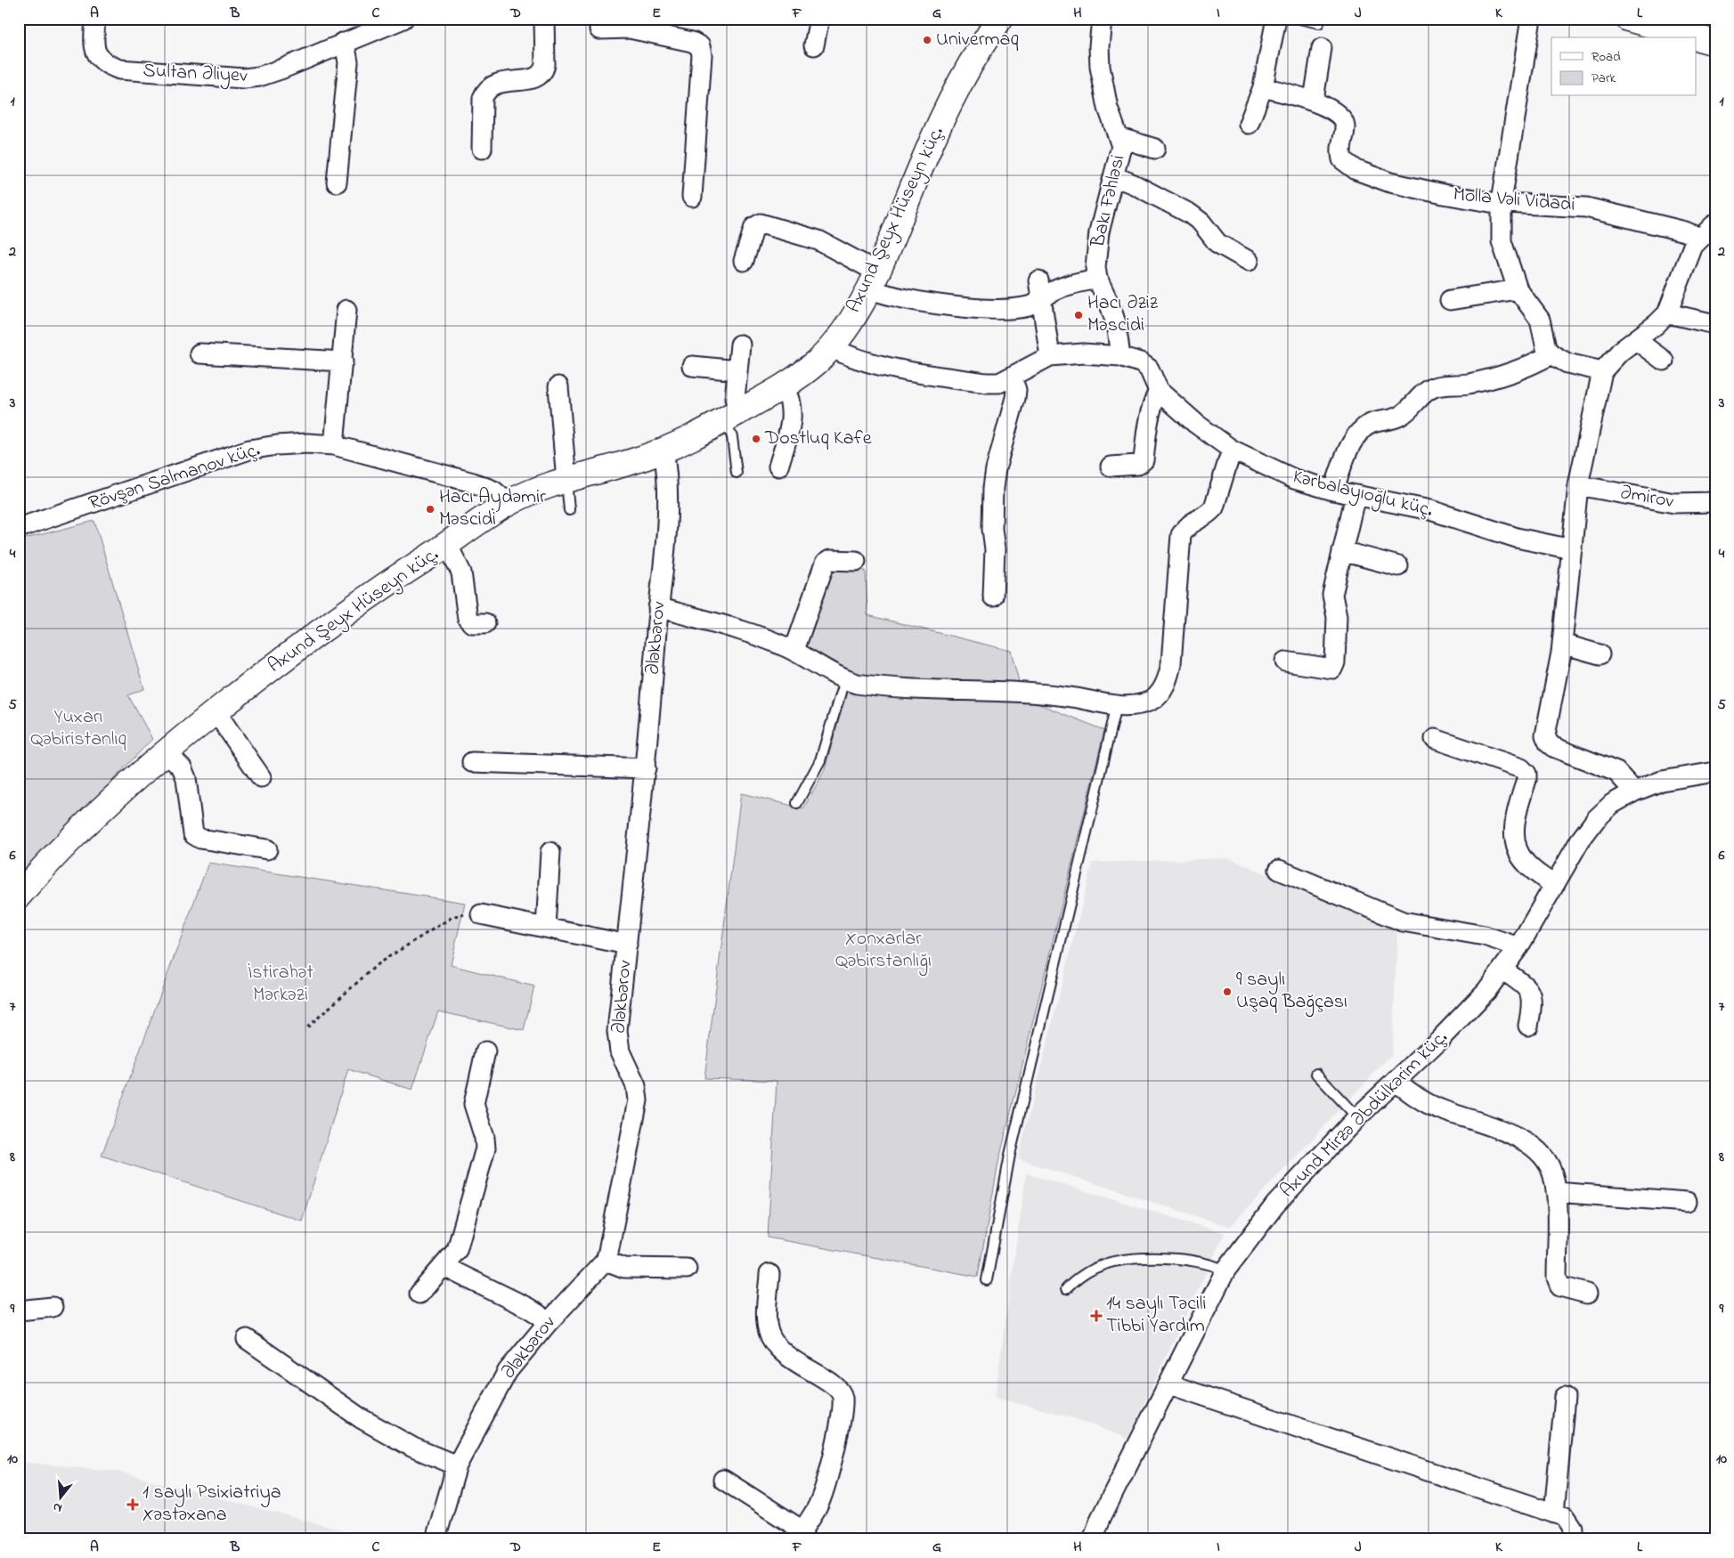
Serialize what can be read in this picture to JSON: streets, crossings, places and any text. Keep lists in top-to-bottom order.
{
  "streets": {
    "main road": ["Axund Şeyx Hüseyn küç."],
    "street": [
      "Sultan Əliyev",
      "Molla Vəli Vidadi",
      "Bakı Fəhləsi",
      "Rövşən Salmanov küç.",
      "Kərbalayıoğlu küç.",
      "Əmirov",
      "Ələkbərov",
      "Axund Mirzə Əbdülkərim küç."
    ]
  },
  "crossings": [
    ["Bakı Fəhləsi", "Kərbalayıoğlu küç."],
    ["Axund Şeyx Hüseyn küç.", "Rövşən Salmanov küç."],
    ["Axund Şeyx Hüseyn küç.", "Kərbalayıoğlu küç."],
    ["Axund Şeyx Hüseyn küç.", "Ələkbərov"]
  ],
  "parks": ["Yuxarı Qəbiristanlıq", "Xonxarlar Qəbirstanlığı", "İstirahət Mərkəzi"],
  "places": {
    "other": [
      "Univermaq",
      "Hacı Əziz Məscidi",
      "Dostluq Kafe",
      "Hacı Aydəmir Məscidi",
      "9 saylı Uşaq Bağçası"
    ],
    "health": ["14 saylı Təcili Tibbi Yardım", "1 saylı Psixiatriya Xəstəxana"]
  },
  "legend": ["Road", "Park"],
  "north": "bottom",
  "grid": {
    "columns": [
      "A",
      "B",
      "C",
      "D",
      "E",
      "F",
      "G",
      "H",
      "I",
      "J",
      "K",
      "L"
    ],
    "rows": [
      "1",
      "2",
      "3",
      "4",
      "5",
      "6",
      "7",
      "8",
      "9",
      "10"
    ]
  }
}
